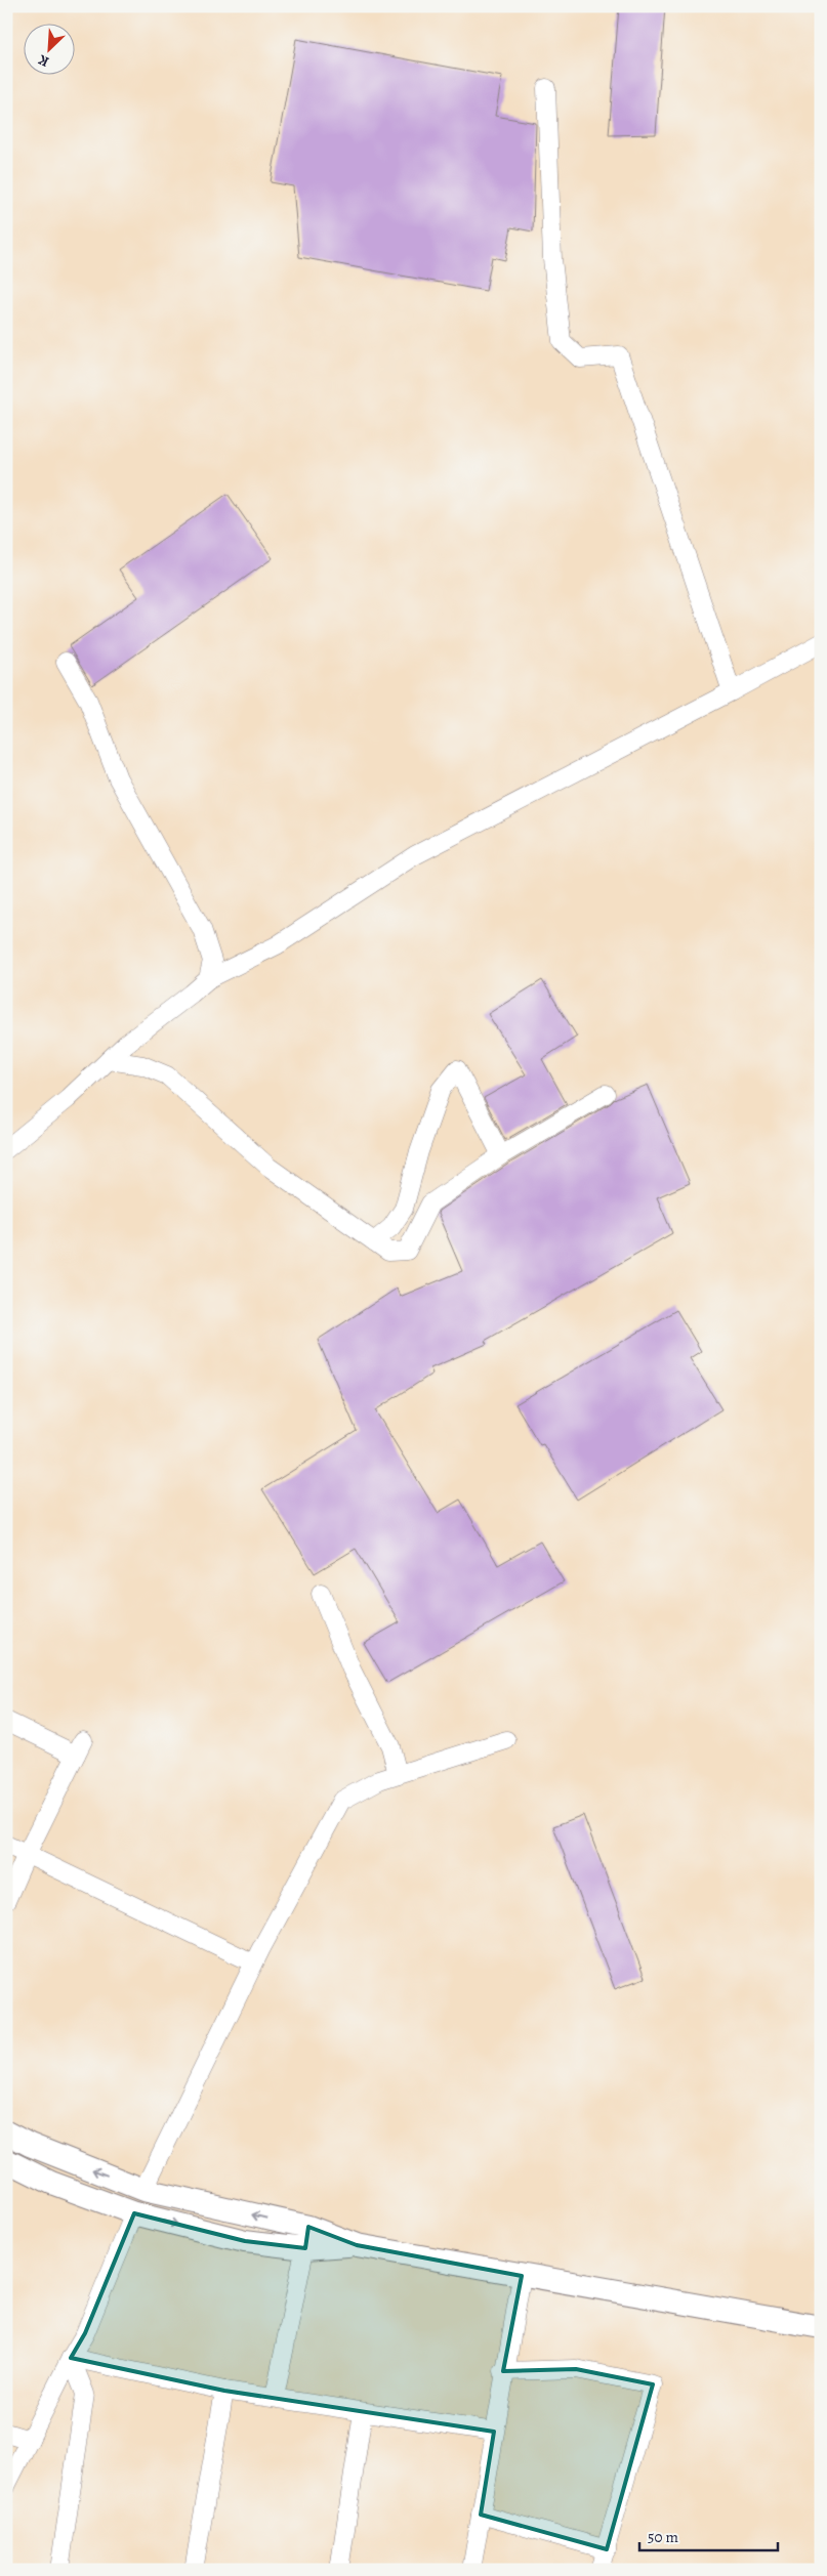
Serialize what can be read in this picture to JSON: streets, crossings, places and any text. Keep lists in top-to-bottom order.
{
  "scale_bar": "50 m",
  "north": "bottom left"
}
